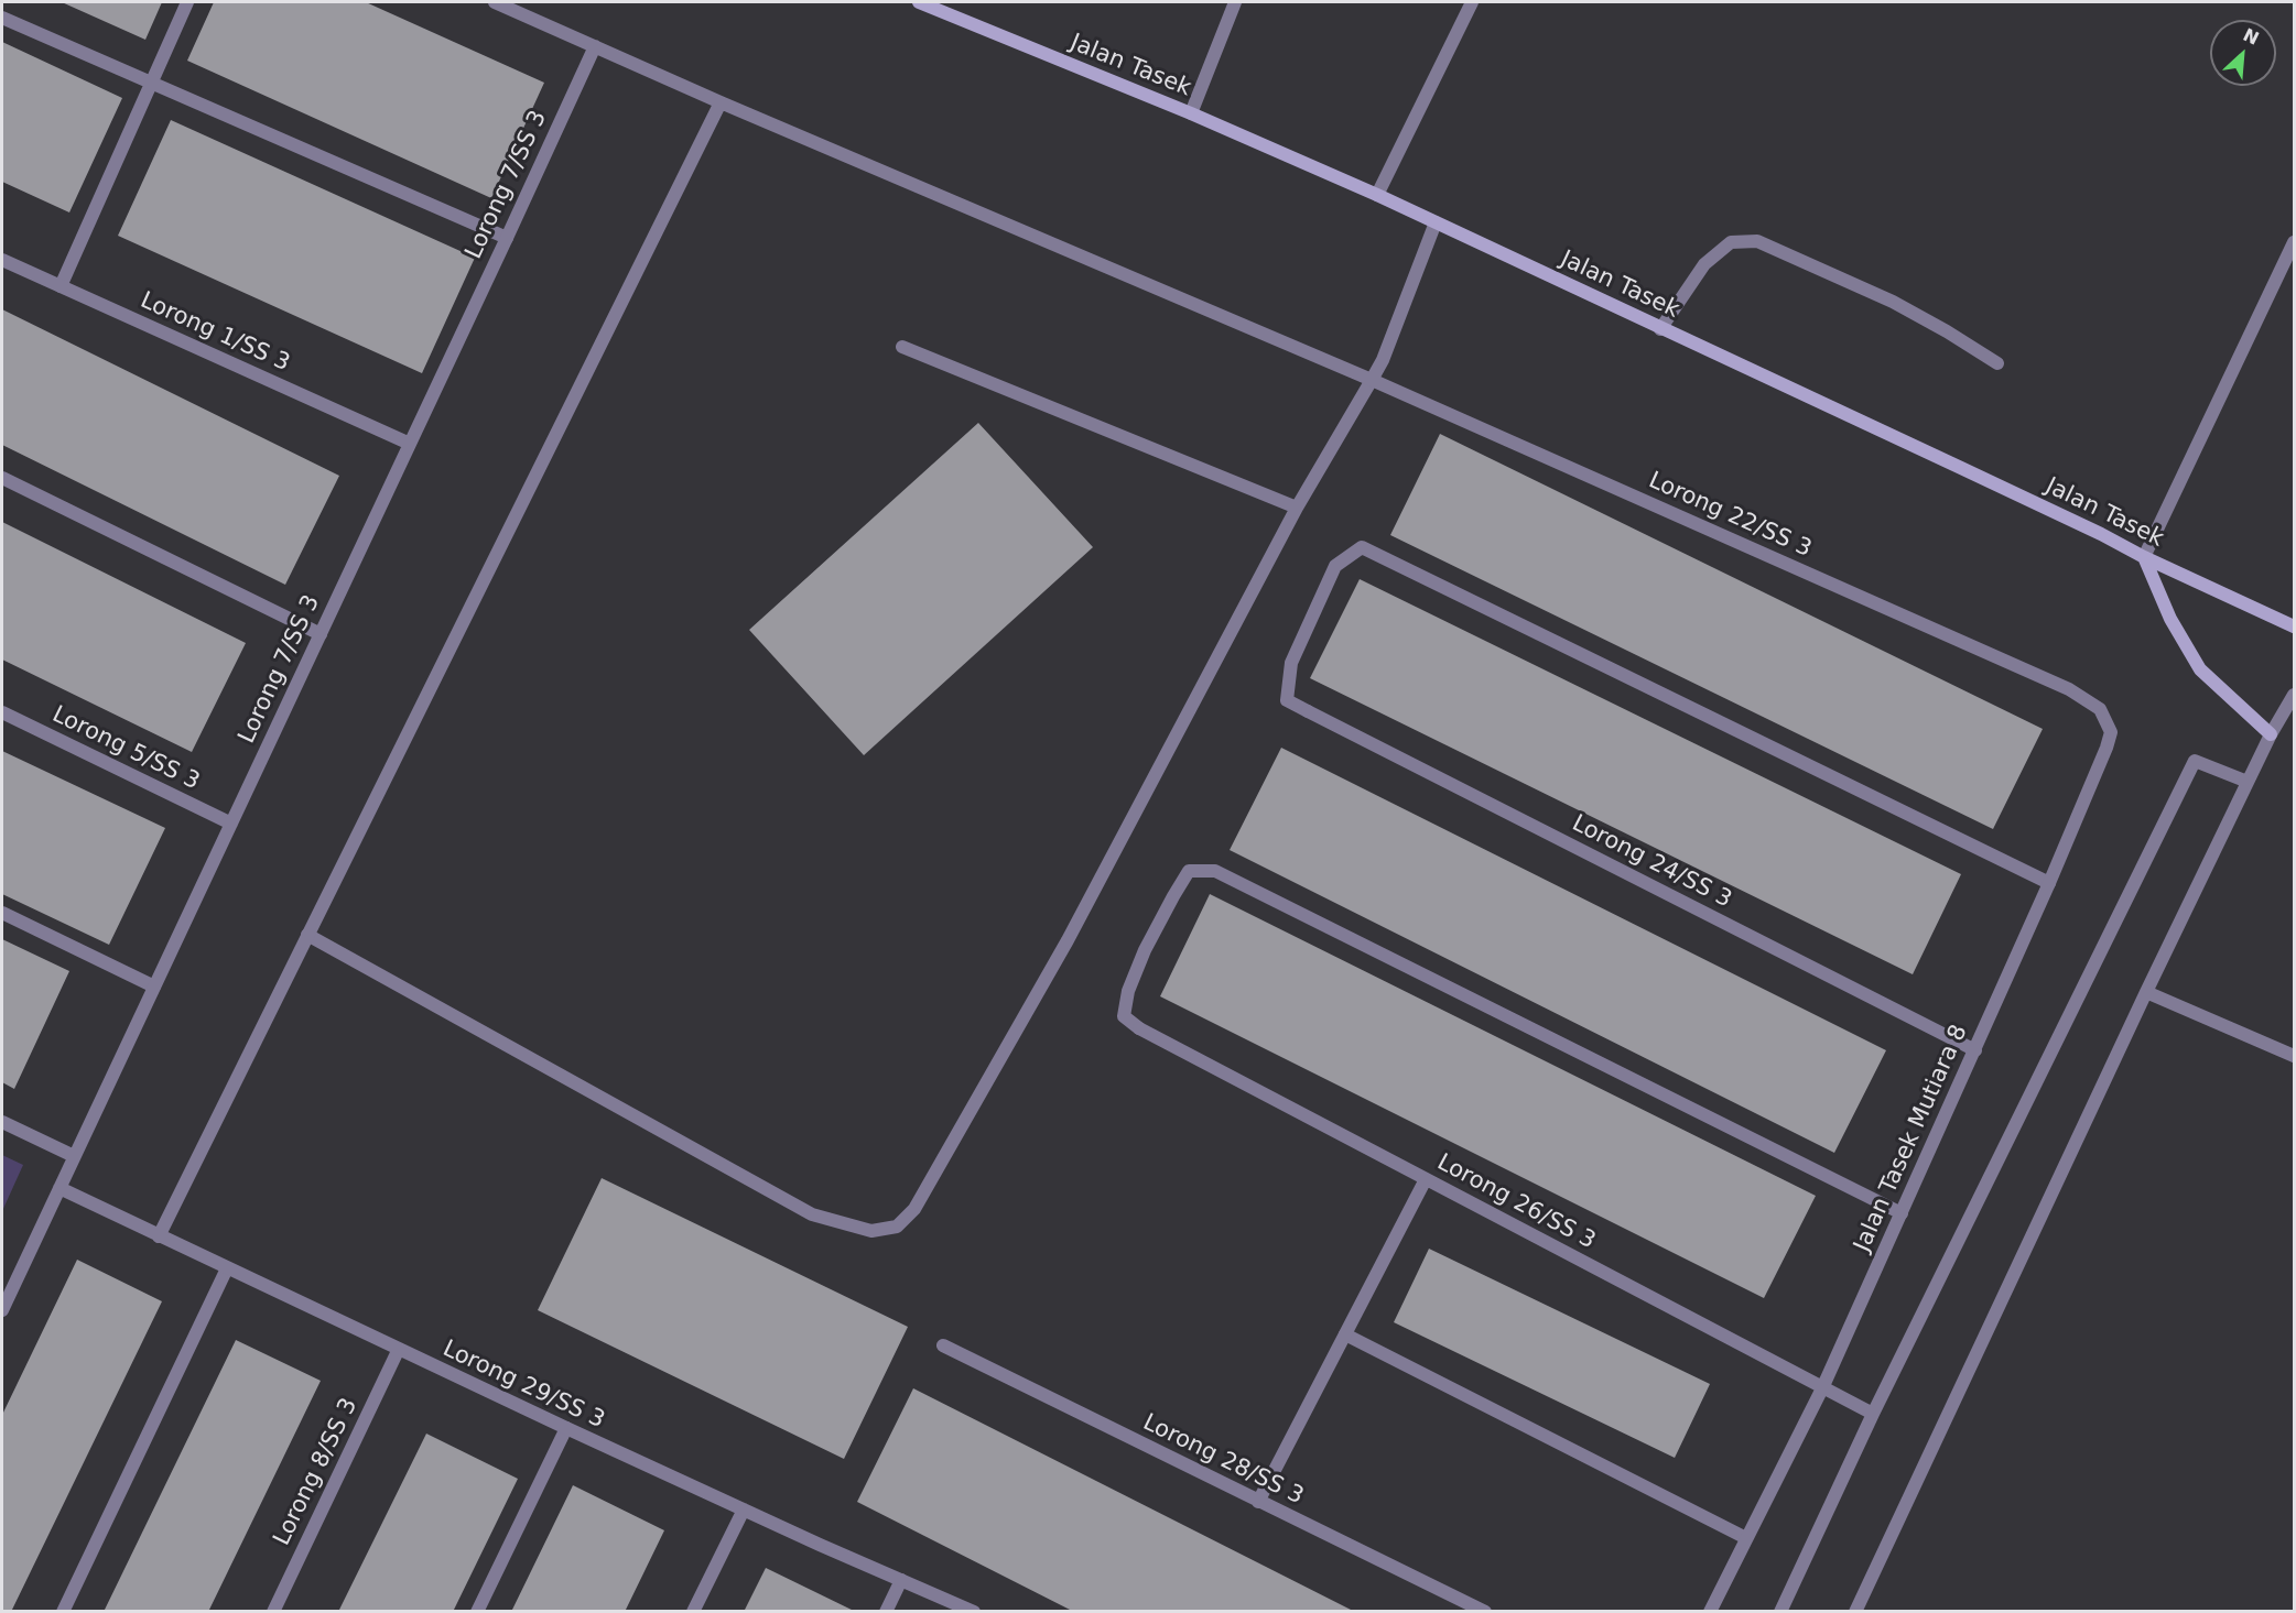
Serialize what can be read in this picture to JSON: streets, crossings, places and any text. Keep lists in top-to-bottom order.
{
  "streets": {
    "main road": ["Jalan Tasek"],
    "street": [
      "Lorong 7/SS 3",
      "Lorong 1/SS 3",
      "Lorong 22/SS 3",
      "Lorong 5/SS 3",
      "Lorong 24/SS 3",
      "Jalan Tasek Mutiara 8",
      "Lorong 26/SS 3",
      "Lorong 29/SS 3",
      "Lorong 28/SS 3",
      "Lorong 8/SS 3"
    ]
  },
  "crossings": [
    ["Lorong 7/SS 3", "Lorong 1/SS 3"],
    ["Lorong 7/SS 3", "Lorong 22/SS 3"],
    ["Lorong 7/SS 3", "Lorong 5/SS 3"],
    ["Lorong 7/SS 3", "Lorong 29/SS 3"],
    ["Lorong 22/SS 3", "Jalan Tasek Mutiara 8"],
    ["Lorong 24/SS 3", "Jalan Tasek Mutiara 8"],
    ["Jalan Tasek Mutiara 8", "Lorong 26/SS 3"],
    ["Lorong 29/SS 3", "Lorong 8/SS 3"]
  ],
  "north": "top right"
}
